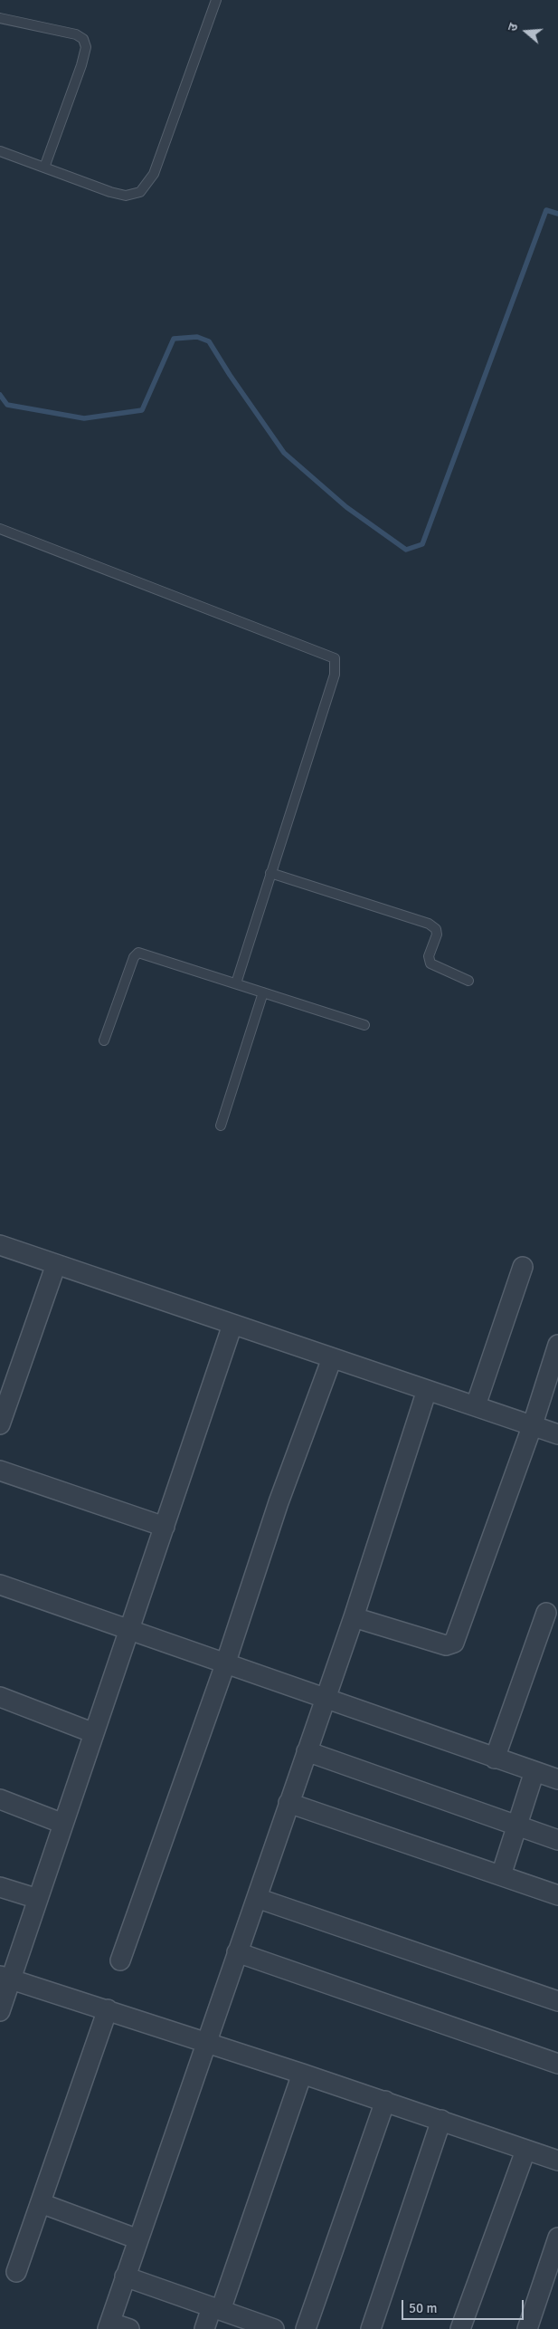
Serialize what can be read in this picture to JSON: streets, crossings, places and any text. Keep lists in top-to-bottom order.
{
  "scale_bar": "50 m",
  "north": "left"
}
